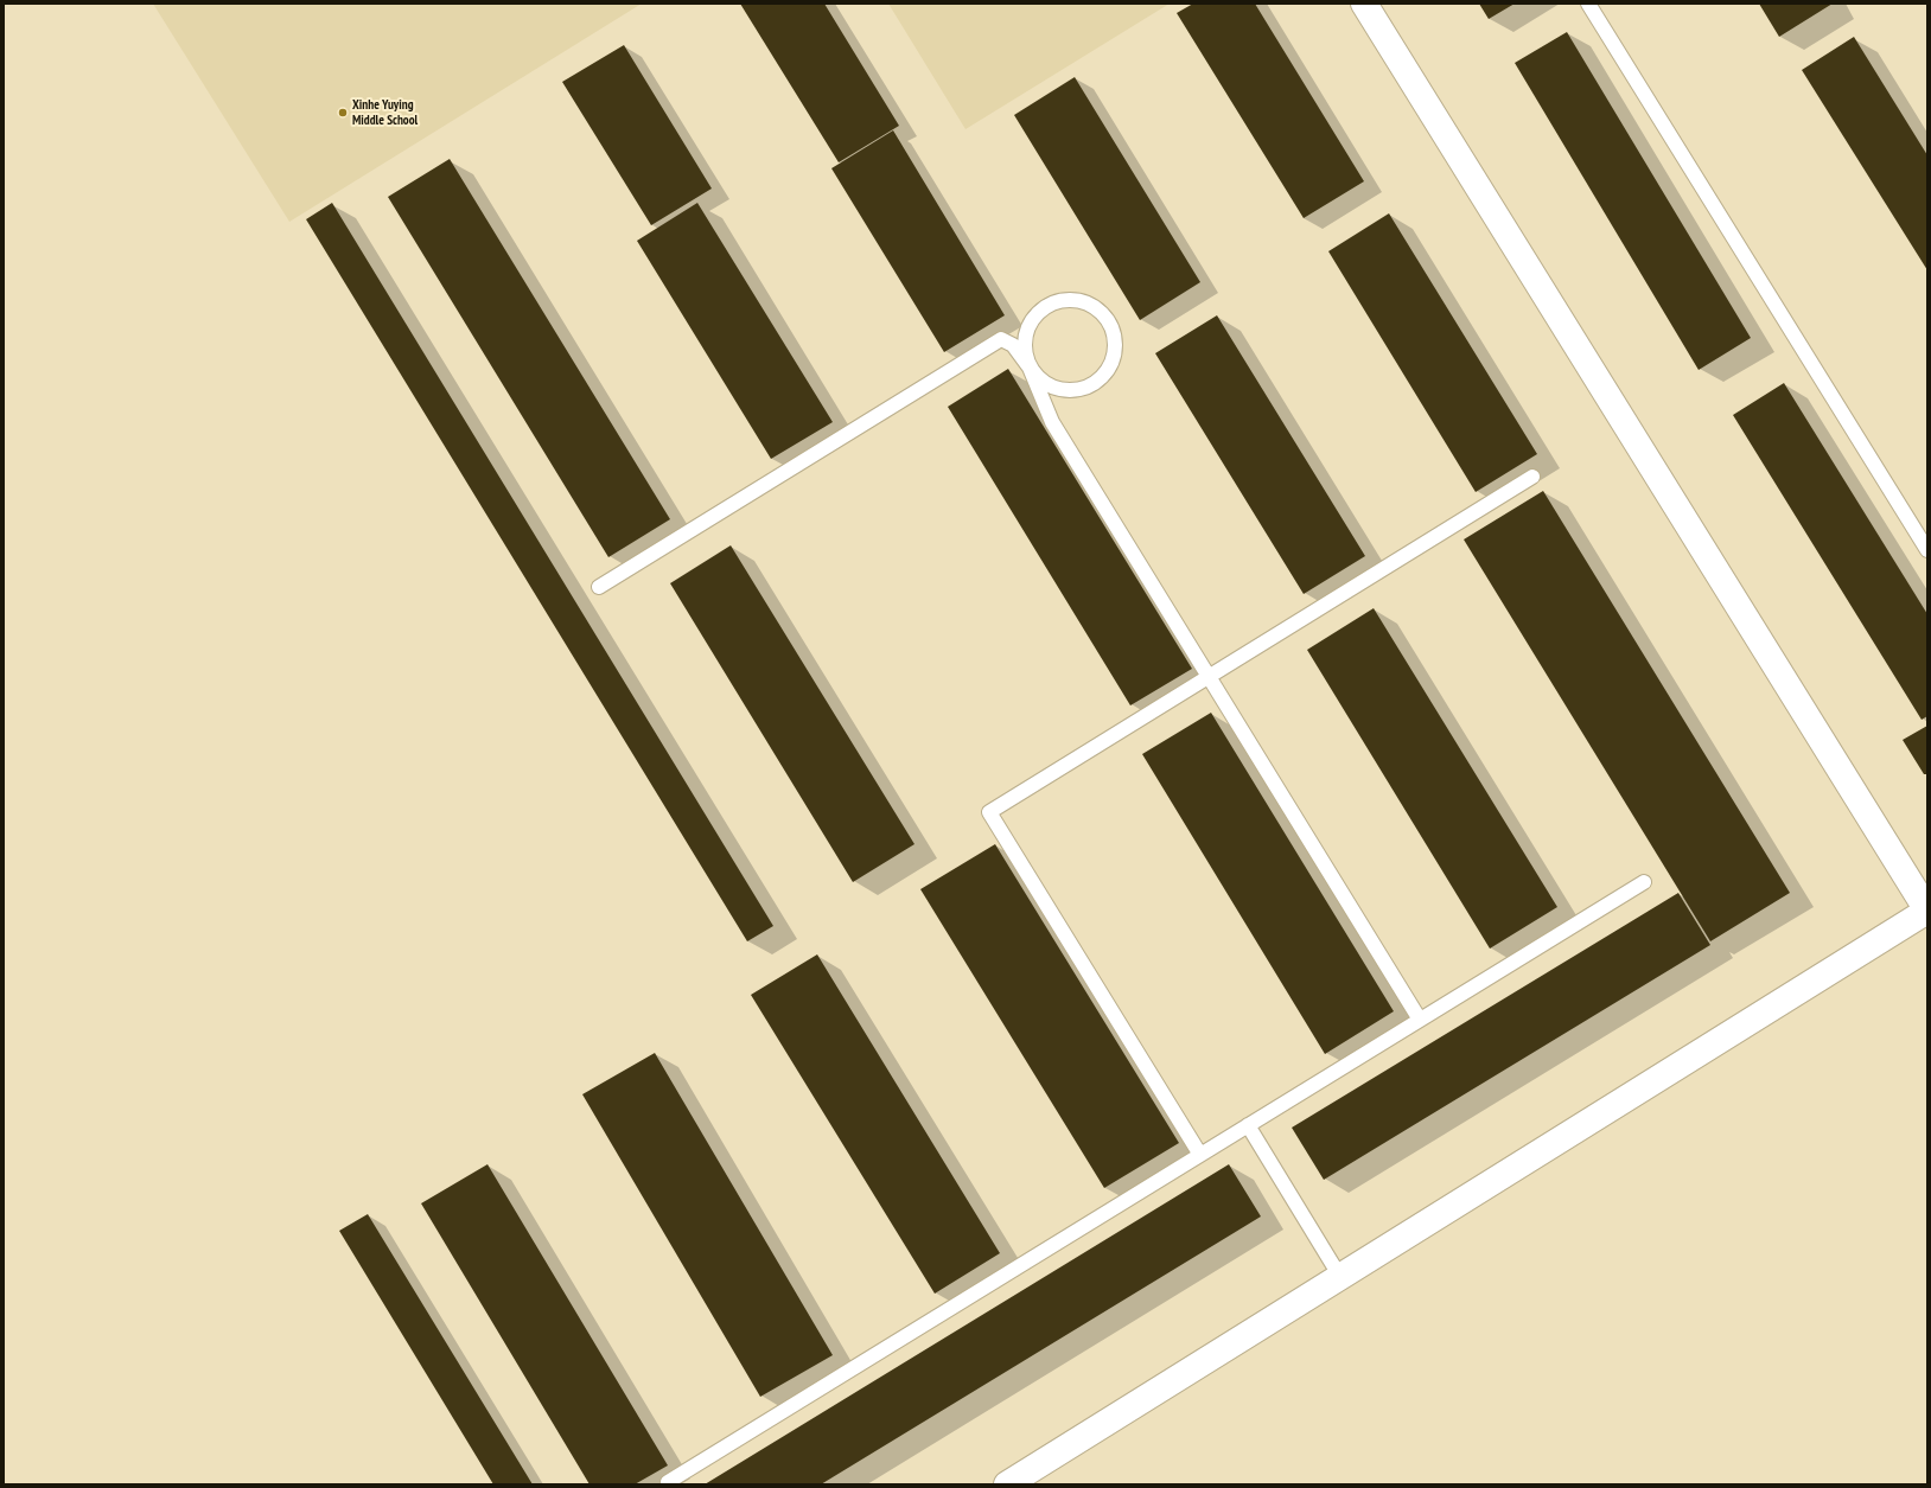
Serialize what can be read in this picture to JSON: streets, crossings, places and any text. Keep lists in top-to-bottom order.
{
  "places": ["Xinhe Yuying Middle School"]
}
